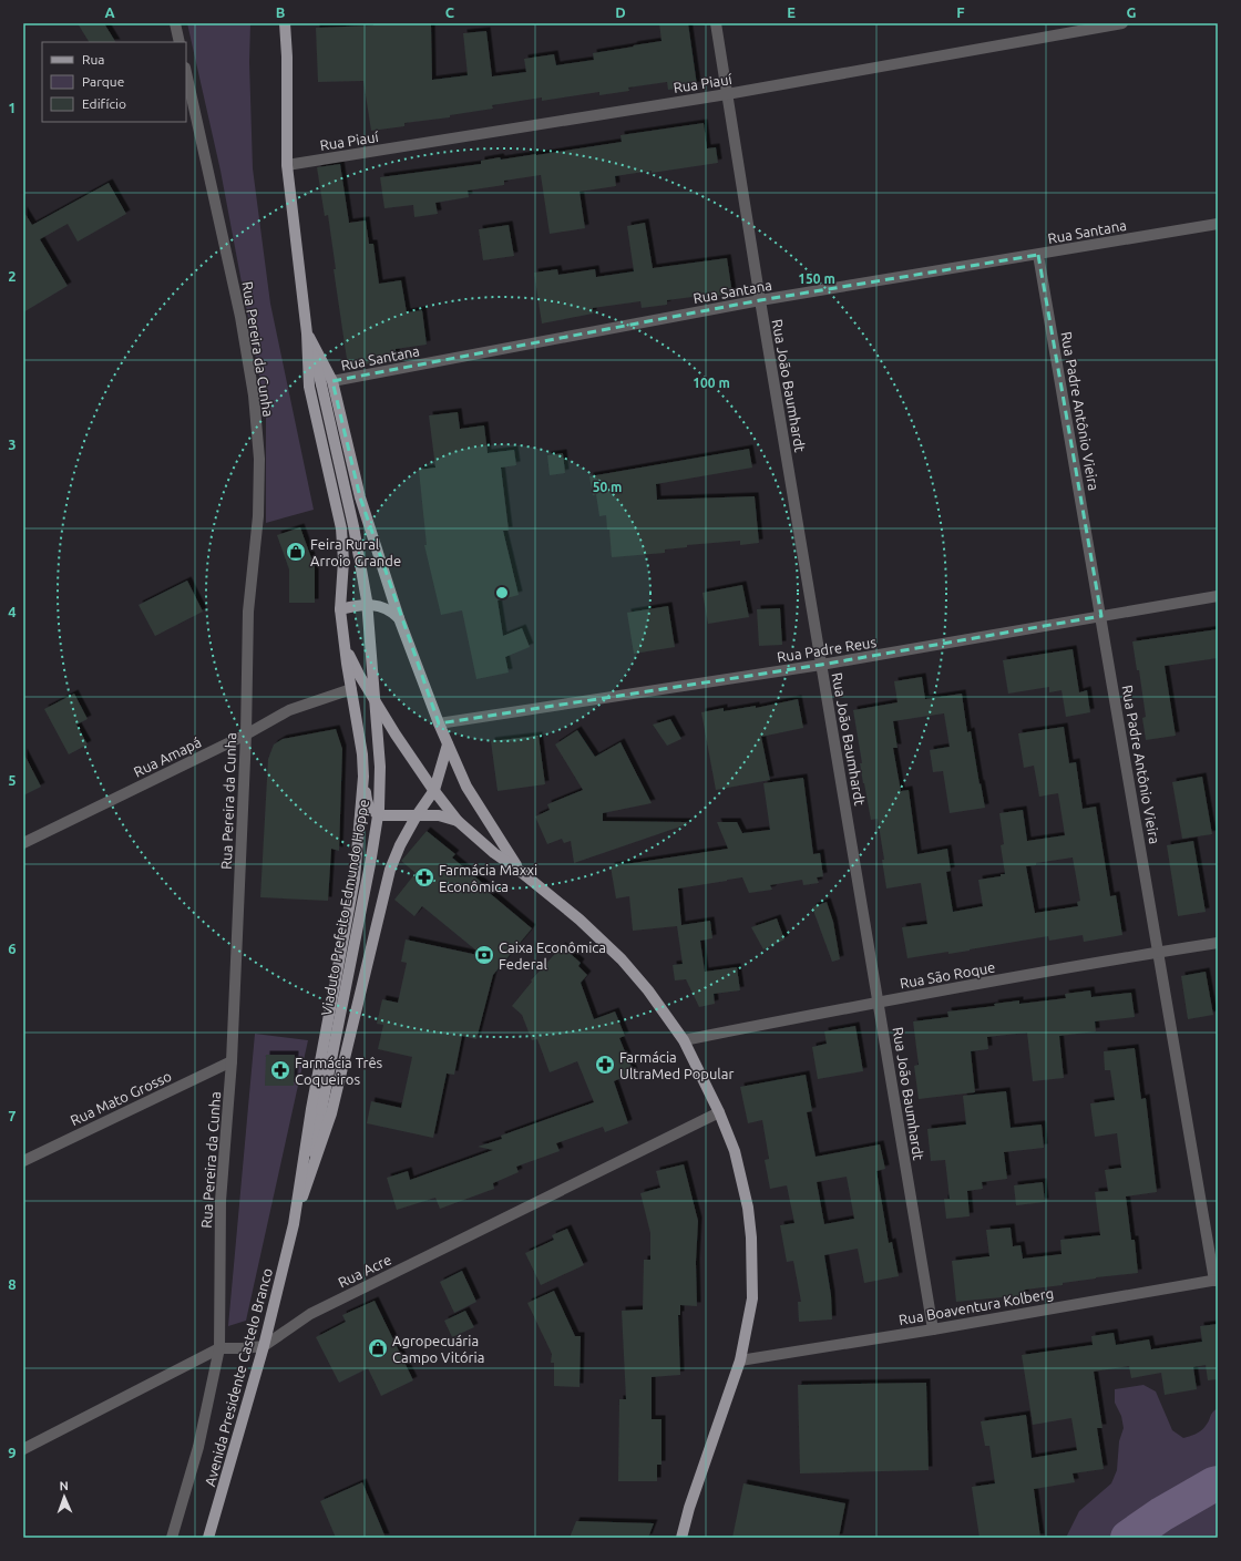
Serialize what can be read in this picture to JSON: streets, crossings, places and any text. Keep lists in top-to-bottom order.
{
  "streets": {
    "main road": ["Viaduto Prefeito Edmundo Hoppe", "Avenida Presidente Castelo Branco"],
    "street": [
      "Rua Piauí",
      "Rua Santana",
      "Rua Pereira da Cunha",
      "Rua João Baumhardt",
      "Rua Padre Antônio Vieira",
      "Rua Padre Reus",
      "Rua Amapá",
      "Rua São Roque",
      "Rua Mato Grosso",
      "Rua Acre",
      "Rua Boaventura Kolberg"
    ]
  },
  "crossings": [
    ["Rua Piauí", "Rua João Baumhardt"],
    ["Rua Santana", "Rua João Baumhardt"],
    ["Rua Santana", "Rua Padre Antônio Vieira"],
    ["Rua Pereira da Cunha", "Rua Amapá"],
    ["Rua Pereira da Cunha", "Rua Mato Grosso"],
    ["Rua Pereira da Cunha", "Rua Acre"],
    ["Rua João Baumhardt", "Rua Padre Reus"],
    ["Rua João Baumhardt", "Rua São Roque"],
    ["Rua João Baumhardt", "Rua Boaventura Kolberg"],
    ["Rua Padre Antônio Vieira", "Rua Padre Reus"],
    ["Rua Padre Antônio Vieira", "Rua São Roque"],
    ["Rua Padre Antônio Vieira", "Rua Boaventura Kolberg"],
    ["Rua Amapá", "Avenida Presidente Castelo Branco"],
    ["Viaduto Prefeito Edmundo Hoppe", "Avenida Presidente Castelo Branco"],
    ["Rua Acre", "Avenida Presidente Castelo Branco"]
  ],
  "places": {
    "shop": ["Feira Rural Arroio Grande", "Agropecuária Campo Vitória"],
    "pharmacy": ["Farmácia Maxxi Econômica", "Farmácia UltraMed Popular", "Farmácia Três Coqueiros"],
    "bank": ["Caixa Econômica Federal"]
  },
  "legend": ["Rua", "Parque", "Edifício"],
  "north": "top",
  "grid": {
    "columns": [
      "A",
      "B",
      "C",
      "D",
      "E",
      "F",
      "G"
    ],
    "rows": [
      "1",
      "2",
      "3",
      "4",
      "5",
      "6",
      "7",
      "8",
      "9"
    ]
  },
  "rings": ["150 m", "100 m", "50 m"]
}
